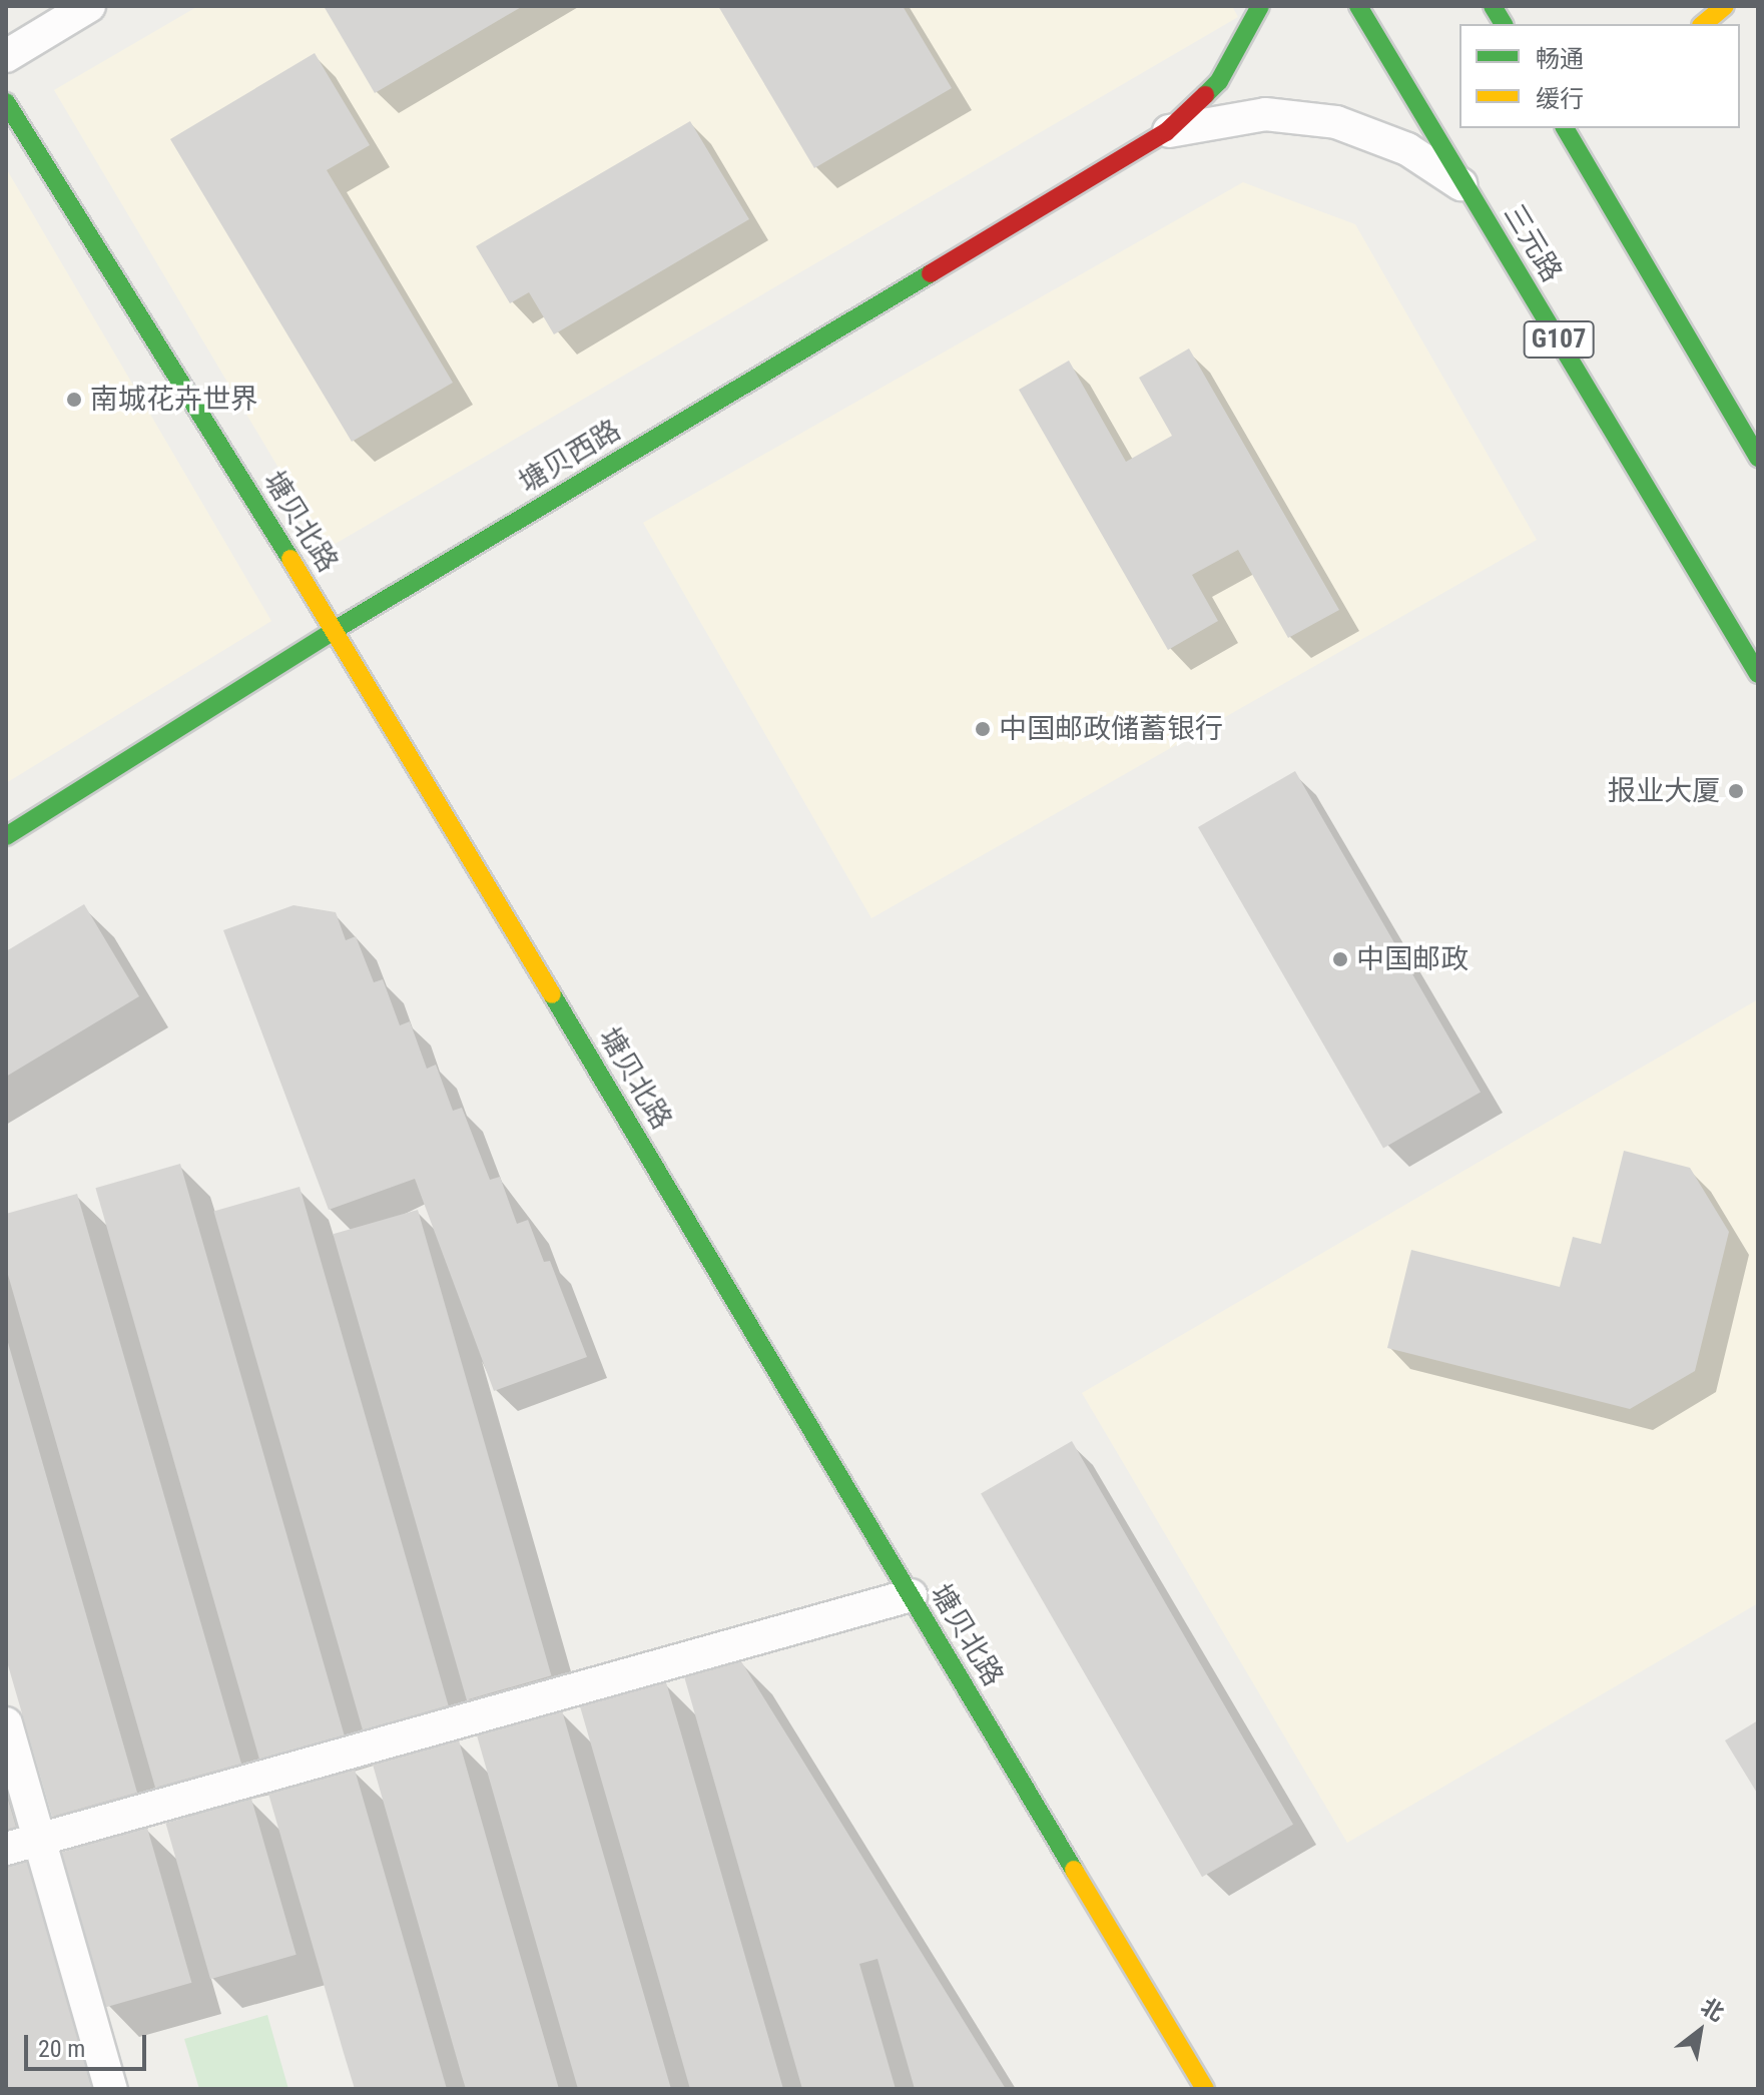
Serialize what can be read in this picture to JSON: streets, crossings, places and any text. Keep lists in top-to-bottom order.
{
  "streets": {
    "main road": [
      "三元路",
      "G107",
      "塘贝西路",
      "塘贝北路"
    ]
  },
  "crossings": [
    ["塘贝西路", "塘贝北路"]
  ],
  "places": [
    "南城花卉世界",
    "中国邮政储蓄银行",
    "报业大厦",
    "中国邮政"
  ],
  "legend": ["畅通", "缓行"],
  "scale_bar": "20 m",
  "north": "top right"
}
